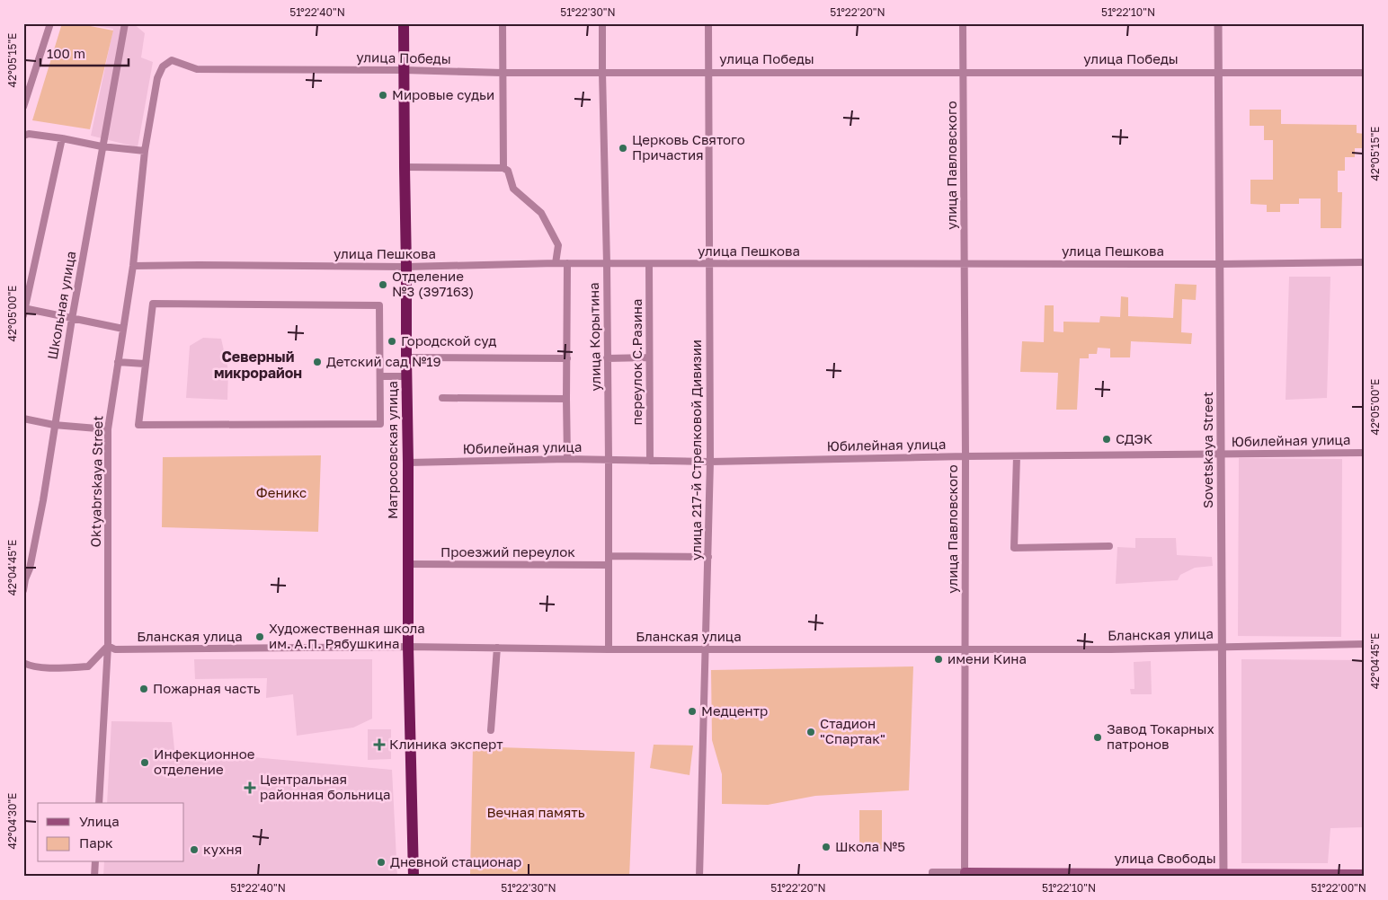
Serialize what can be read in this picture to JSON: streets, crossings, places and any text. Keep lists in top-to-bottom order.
{
  "streets": {
    "highway": ["Матросовская улица"],
    "main road": ["улица Свободы"],
    "street": [
      "улица Победы",
      "улица Павловского",
      "улица Пешкова",
      "Школьная улица",
      "улица Корытина",
      "переулок С.Разина",
      "Юбилейная улица",
      "улица 217-й Стрелковой Дивизии",
      "Sovetskaya Street",
      "Oktyabrskaya Street",
      "Проезжий переулок",
      "Бланская улица"
    ]
  },
  "crossings": [
    ["улица Победы", "улица Павловского"],
    ["улица Победы", "улица Корытина"],
    ["улица Победы", "Матросовская улица"],
    ["улица Победы", "улица 217-й Стрелковой Дивизии"],
    ["улица Победы", "Sovetskaya Street"],
    ["улица Победы", "Oktyabrskaya Street"],
    ["улица Павловского", "улица Пешкова"],
    ["улица Павловского", "Юбилейная улица"],
    ["улица Павловского", "Бланская улица"],
    ["улица Павловского", "улица Свободы"],
    ["улица Пешкова", "улица Корытина"],
    ["улица Пешкова", "переулок С.Разина"],
    ["улица Пешкова", "Матросовская улица"],
    ["улица Пешкова", "улица 217-й Стрелковой Дивизии"],
    ["улица Пешкова", "Sovetskaya Street"],
    ["улица Пешкова", "Oktyabrskaya Street"],
    ["улица Корытина", "Юбилейная улица"],
    ["улица Корытина", "Проезжий переулок"],
    ["улица Корытина", "Бланская улица"],
    ["переулок С.Разина", "Юбилейная улица"],
    ["Юбилейная улица", "Матросовская улица"],
    ["Юбилейная улица", "улица 217-й Стрелковой Дивизии"],
    ["Юбилейная улица", "Sovetskaya Street"],
    ["Матросовская улица", "Проезжий переулок"],
    ["Матросовская улица", "Бланская улица"],
    ["улица 217-й Стрелковой Дивизии", "Бланская улица"],
    ["Sovetskaya Street", "Бланская улица"],
    ["Sovetskaya Street", "улица Свободы"],
    ["Oktyabrskaya Street", "Бланская улица"]
  ],
  "districts": ["Северный микрорайон"],
  "parks": ["Феникс", "Вечная память"],
  "places": {
    "other": [
      "Мировые судьи",
      "Церковь Святого Причастия",
      "Отделение №3 (397163)",
      "Городской суд",
      "Детский сад №19",
      "СДЭК",
      "Художественная школа им. А.П. Рябушкина",
      "имени Кина",
      "Пожарная часть",
      "Медцентр",
      "Стадион \"Спартак\"",
      "Завод Токарных патронов",
      "Инфекционное отделение",
      "Школа №5",
      "кухня",
      "Дневной стационар"
    ],
    "health": ["Клиника эксперт", "Центральная районная больница"]
  },
  "legend": ["Улица", "Парк"],
  "scale_bar": "100 m",
  "coordinates": [
    "51°22'40\"N",
    "51°22'30\"N",
    "51°22'20\"N",
    "51°22'10\"N",
    "42°05'15\"E",
    "42°05'00\"E",
    "42°04'45\"E",
    "42°04'30\"E",
    "51°22'00\"N"
  ]
}
